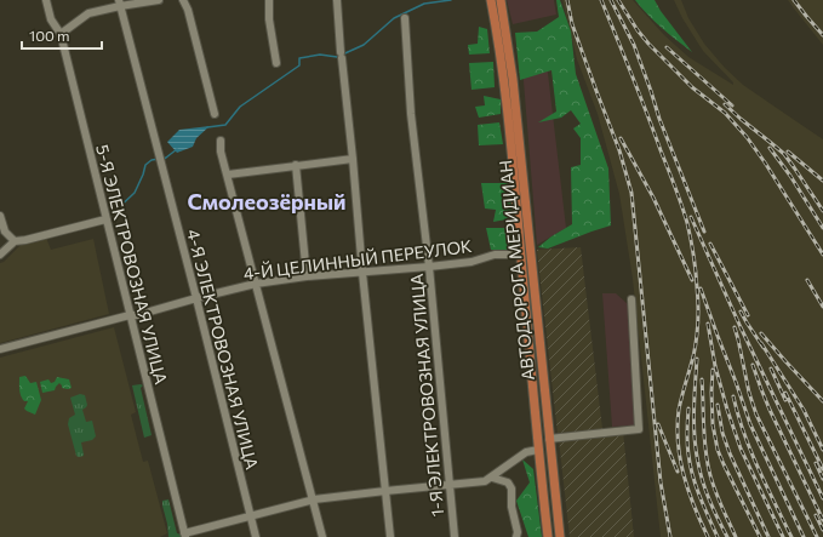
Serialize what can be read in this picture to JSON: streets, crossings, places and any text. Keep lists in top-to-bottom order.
{
  "streets": {
    "main road": ["АВТОДОРОГА МЕРИДИАН"],
    "street": [
      "4-Й ЦЕЛИННЫЙ ПЕРЕУЛОК",
      "5-Я ЭЛЕКТРОВОЗНАЯ УЛИЦА",
      "4-Я ЭЛЕКТРОВОЗНАЯ УЛИЦА",
      "1-Я ЭЛЕКТРОВОЗНАЯ УЛИЦА"
    ]
  },
  "crossings": [
    ["4-Й ЦЕЛИННЫЙ ПЕРЕУЛОК", "5-Я ЭЛЕКТРОВОЗНАЯ УЛИЦА"],
    ["4-Й ЦЕЛИННЫЙ ПЕРЕУЛОК", "АВТОДОРОГА МЕРИДИАН"],
    ["4-Й ЦЕЛИННЫЙ ПЕРЕУЛОК", "4-Я ЭЛЕКТРОВОЗНАЯ УЛИЦА"],
    ["4-Й ЦЕЛИННЫЙ ПЕРЕУЛОК", "1-Я ЭЛЕКТРОВОЗНАЯ УЛИЦА"]
  ],
  "districts": ["Смолеозёрный"],
  "scale_bar": "100 m"
}
